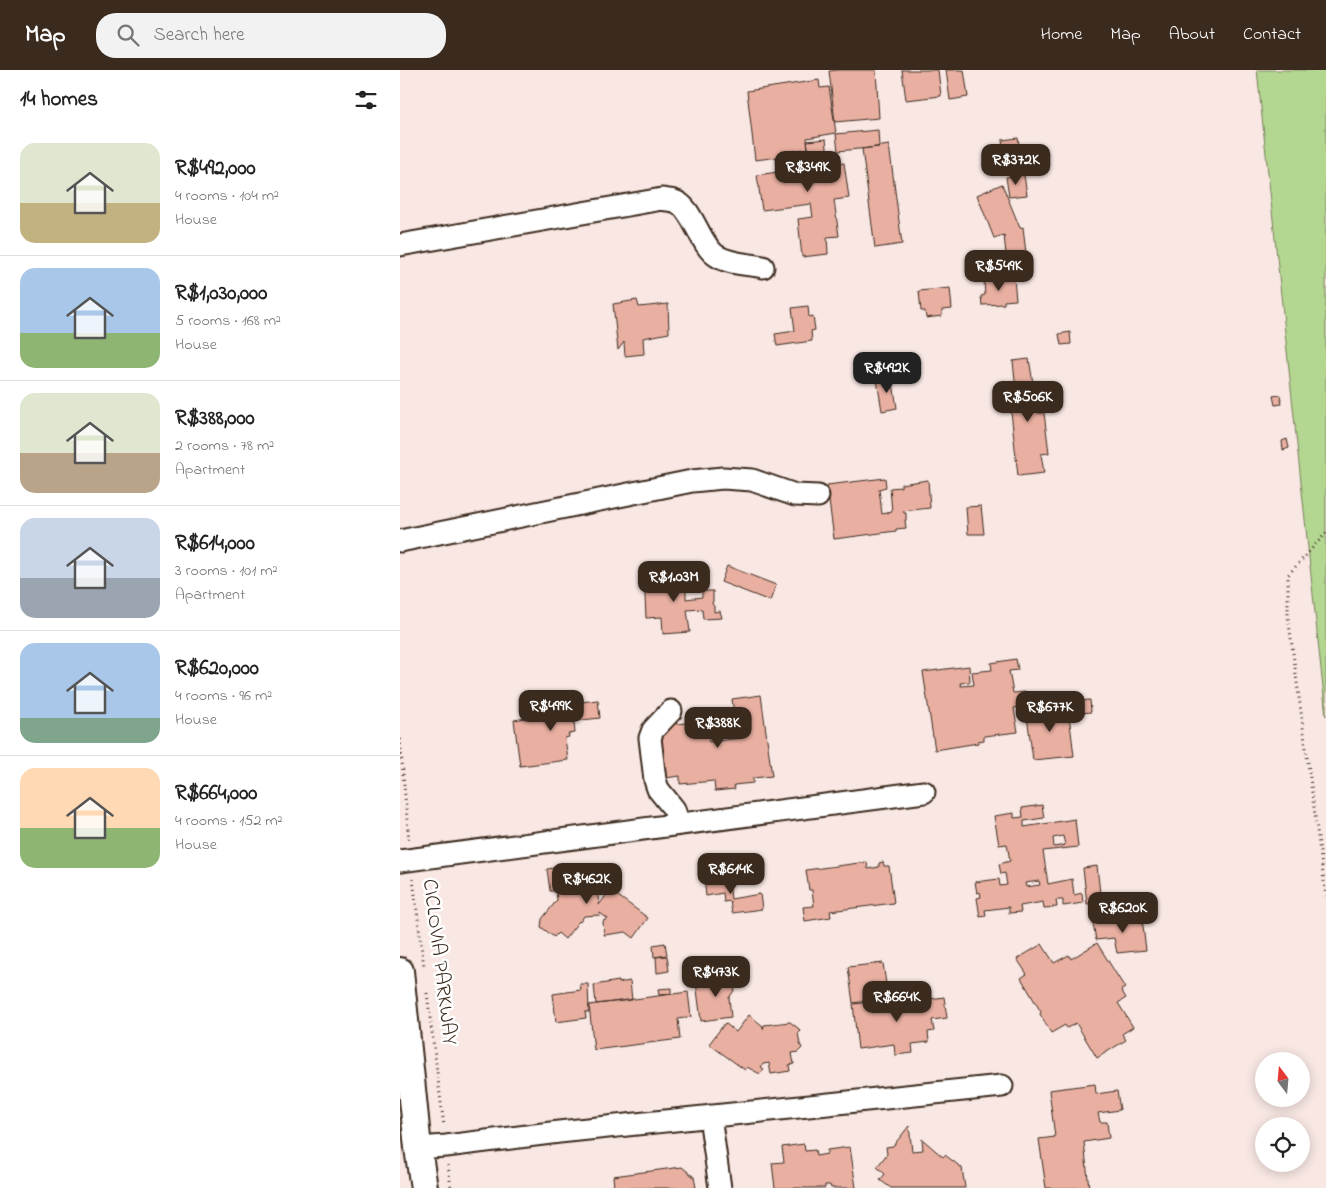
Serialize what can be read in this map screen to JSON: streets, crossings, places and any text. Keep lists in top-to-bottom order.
{
  "streets": {
    "path": ["CICLOVIA PARKWAY"]
  },
  "north": "top",
  "page": {
    "header": "Map",
    "search": "Search here",
    "nav": [
      "Home",
      "Map",
      "About",
      "Contact"
    ],
    "heading": "14 homes",
    "list": [
      {
        "name": "R$492,000",
        "note": "4 rooms · 104 m² · House"
      },
      {
        "name": "R$1,030,000",
        "note": "5 rooms · 168 m² · House"
      },
      {
        "name": "R$388,000",
        "note": "2 rooms · 78 m² · Apartment"
      },
      {
        "name": "R$614,000",
        "note": "3 rooms · 101 m² · Apartment"
      },
      {
        "name": "R$620,000",
        "note": "4 rooms · 96 m² · House"
      },
      {
        "name": "R$664,000",
        "note": "4 rooms · 152 m² · House"
      }
    ],
    "price": [
      "R$372K",
      "R$349K",
      "R$549K",
      "R$492K",
      "R$506K",
      "R$1.03M",
      "R$499K",
      "R$677K",
      "R$388K",
      "R$614K",
      "R$462K",
      "R$620K",
      "R$473K",
      "R$664K"
    ]
  }
}
